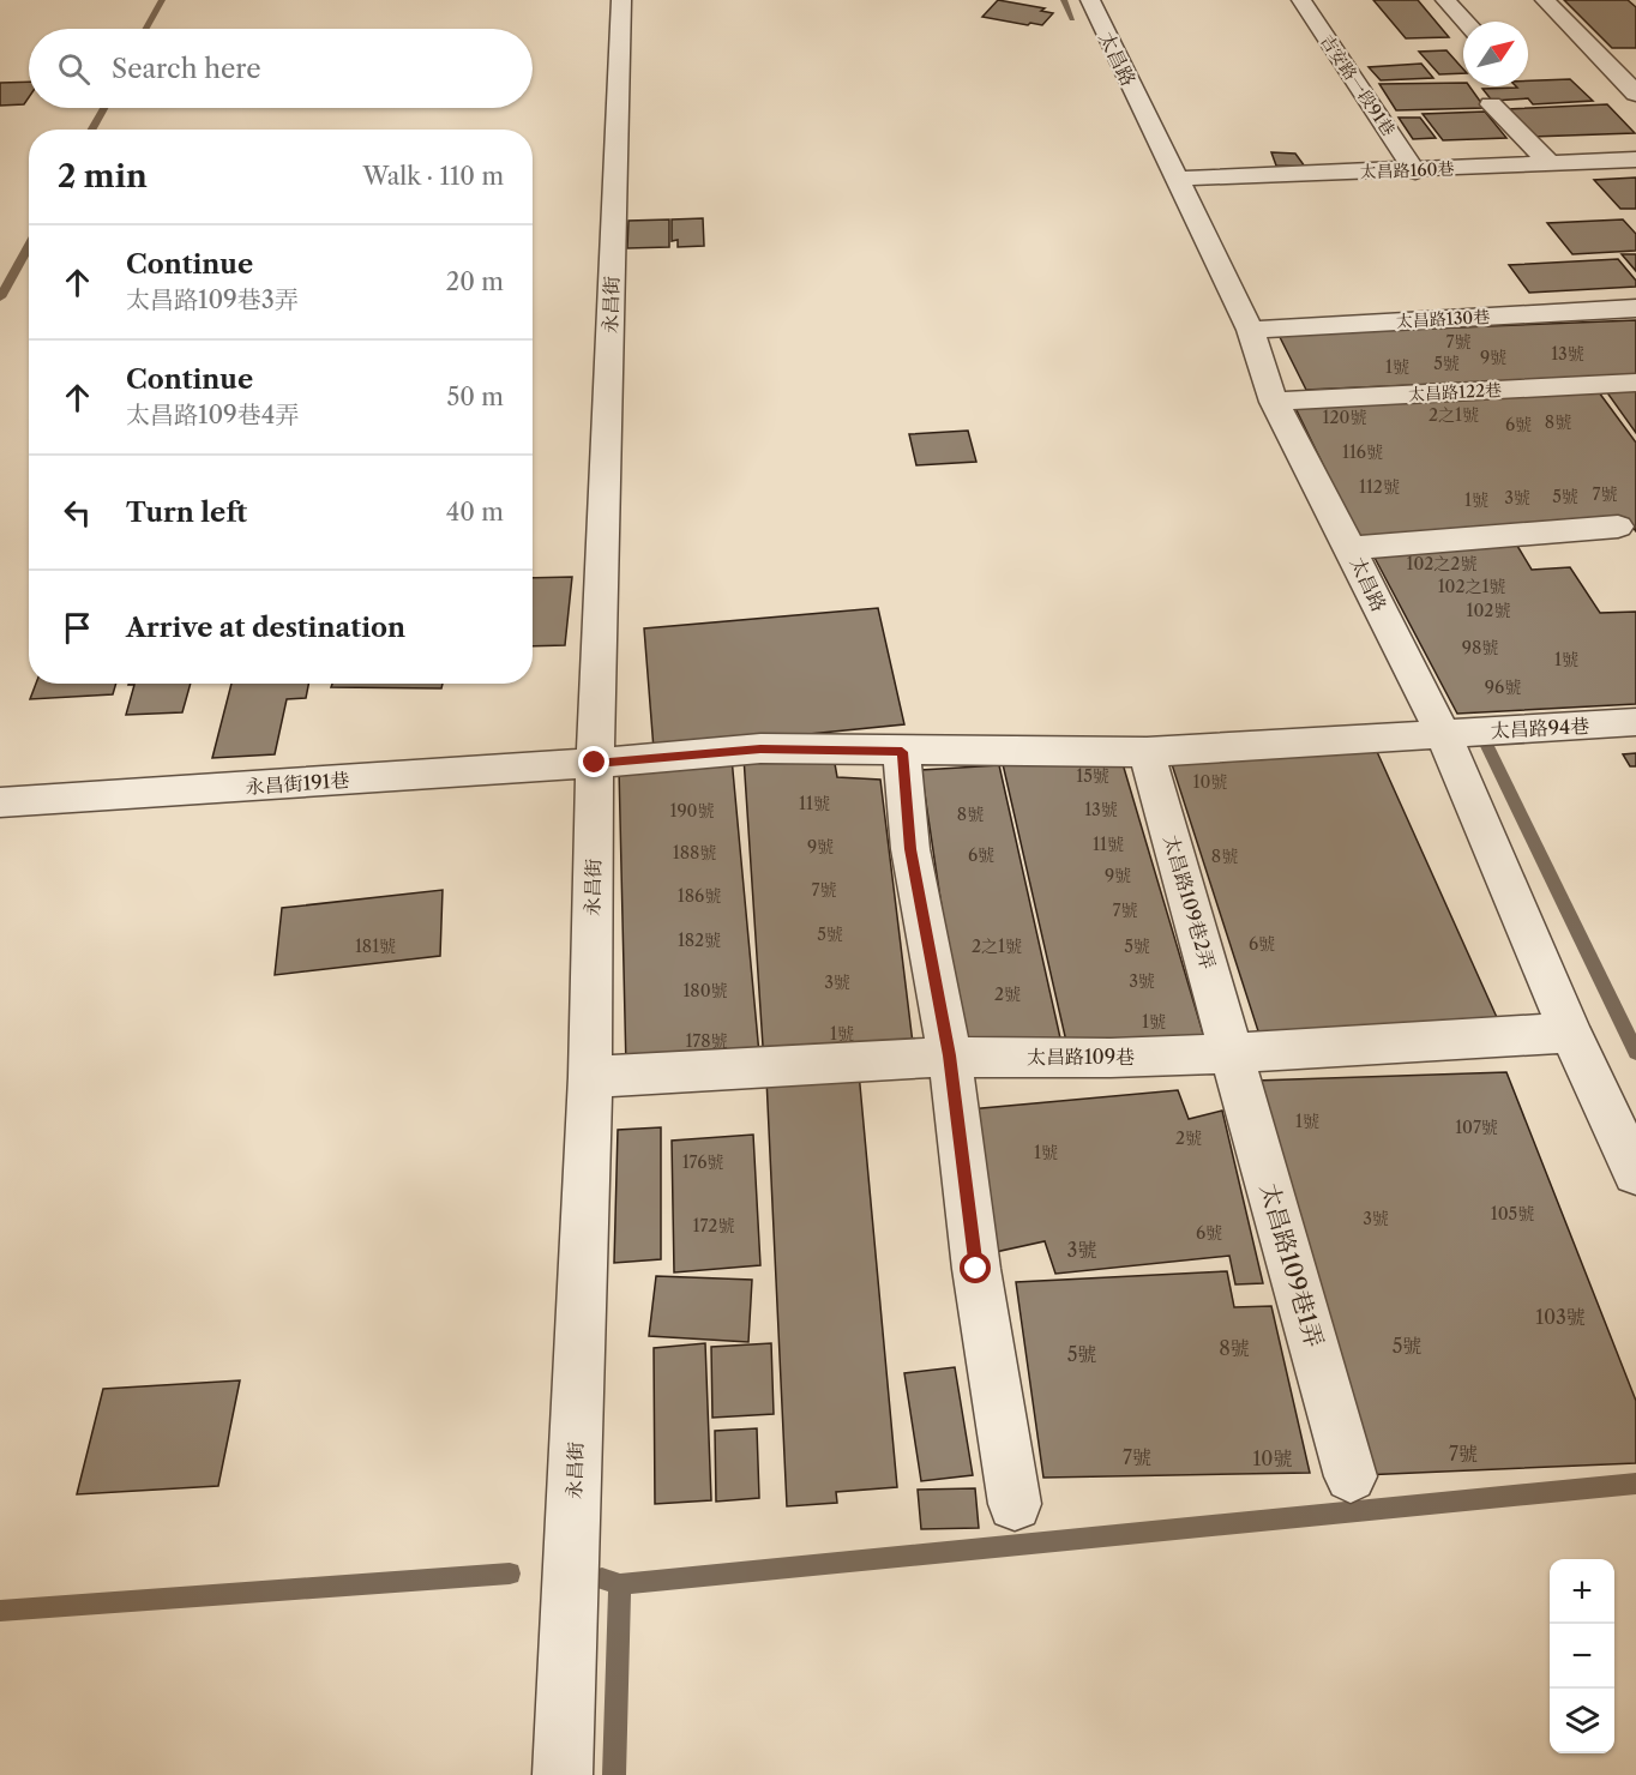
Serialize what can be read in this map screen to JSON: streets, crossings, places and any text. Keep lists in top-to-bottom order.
{
  "streets": {
    "street": [
      "太昌路",
      "吉安路一段91巷",
      "太昌路160巷",
      "永昌街",
      "太昌路130巷",
      "太昌路122巷",
      "太昌路94巷",
      "永昌街191巷",
      "太昌路109巷2弄",
      "太昌路109巷",
      "太昌路109巷1弄"
    ]
  },
  "crossings": [
    ["太昌路", "太昌路160巷"],
    ["太昌路", "太昌路130巷"],
    ["太昌路", "太昌路122巷"],
    ["太昌路", "太昌路94巷"],
    ["太昌路", "太昌路109巷"],
    ["吉安路一段91巷", "太昌路160巷"],
    ["永昌街", "永昌街191巷"],
    ["永昌街", "太昌路109巷"],
    ["太昌路94巷", "永昌街191巷"],
    ["太昌路94巷", "太昌路109巷2弄"],
    ["太昌路109巷2弄", "太昌路109巷"],
    ["太昌路109巷2弄", "太昌路109巷1弄"],
    ["太昌路109巷", "太昌路109巷1弄"]
  ],
  "house_numbers": [
    "7號",
    "13號",
    "9號",
    "5號",
    "1號",
    "2之1號",
    "120號",
    "8號",
    "6號",
    "116號",
    "112號",
    "7號",
    "5號",
    "3號",
    "1號",
    "102之2號",
    "102之1號",
    "102號",
    "98號",
    "1號",
    "96號",
    "15號",
    "10號",
    "11號",
    "13號",
    "190號",
    "8號",
    "11號",
    "9號",
    "188號",
    "6號",
    "8號",
    "9號",
    "7號",
    "186號",
    "7號",
    "5號",
    "182號",
    "6號",
    "181號",
    "2之1號",
    "5號",
    "3號",
    "3號",
    "180號",
    "2號",
    "1號",
    "1號",
    "178號",
    "1號",
    "107號",
    "2號",
    "1號",
    "176號",
    "105號",
    "3號",
    "172號",
    "6號",
    "3號",
    "103號",
    "5號",
    "8號",
    "5號",
    "7號",
    "7號",
    "10號"
  ],
  "north": "top right",
  "page": {
    "search": "Search here",
    "heading": ["2 min", "Walk · 110 m"],
    "list": [
      ["Continue", "太昌路109巷3弄", "20 m"],
      ["Continue", "太昌路109巷4弄", "50 m"],
      ["Turn left", "40 m"],
      "Arrive at destination"
    ],
    "map_buttons": ["+", "−"]
  }
}
